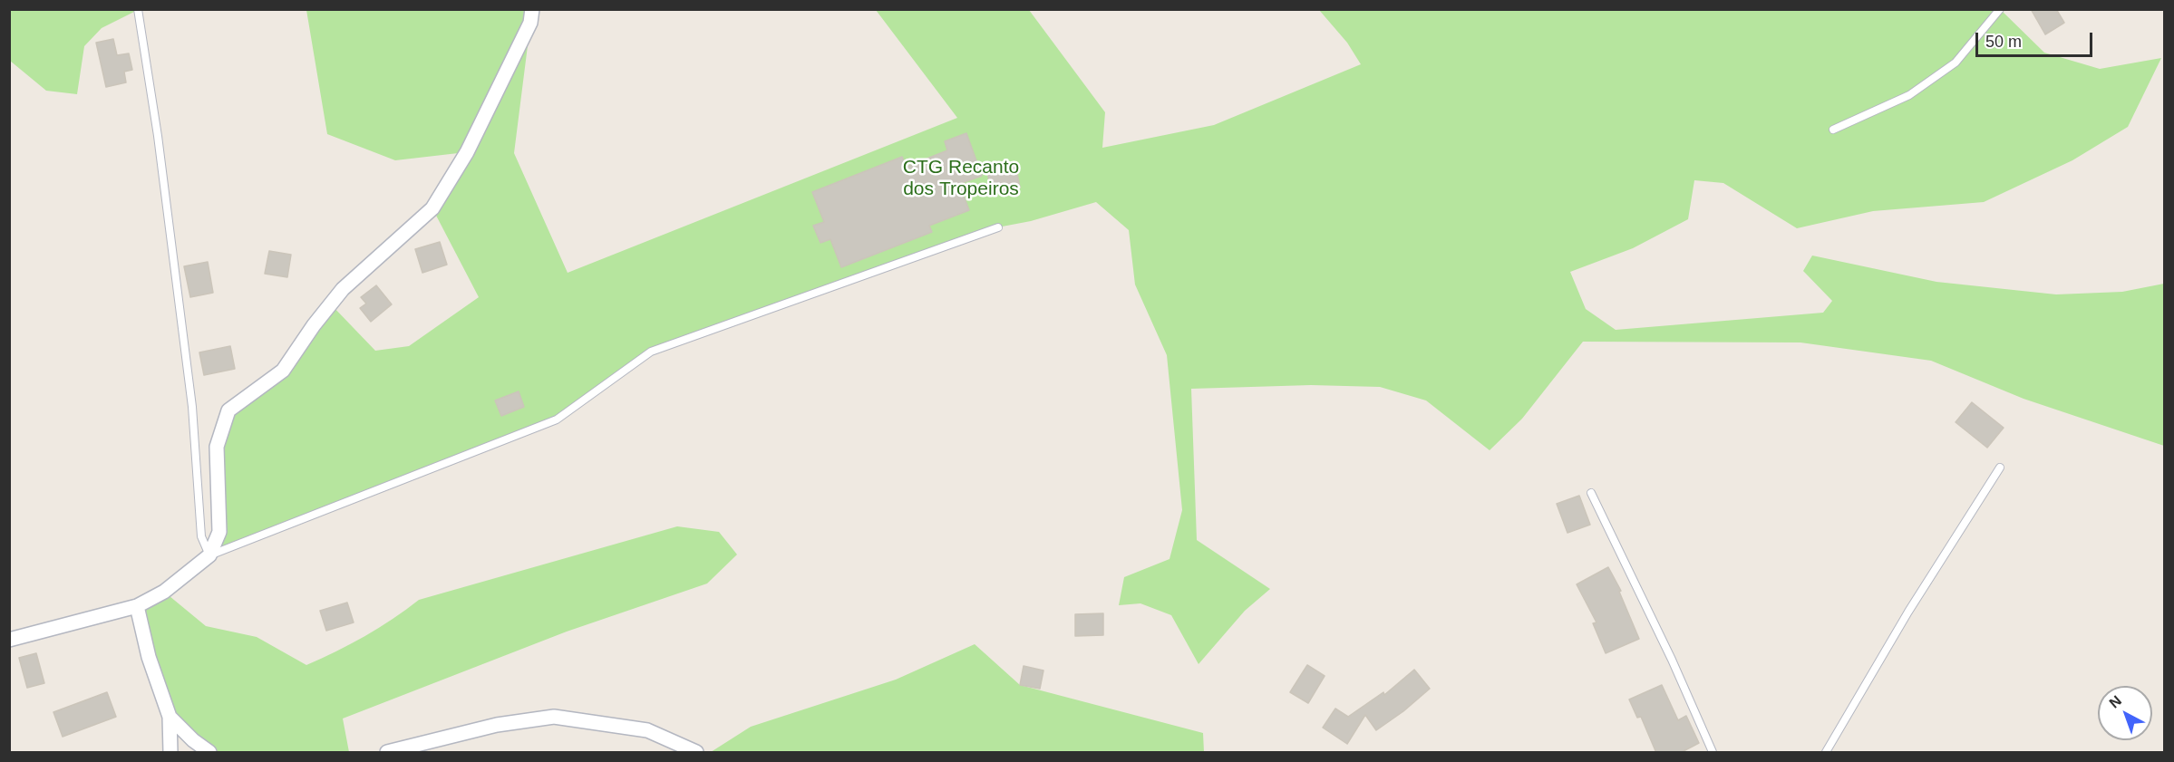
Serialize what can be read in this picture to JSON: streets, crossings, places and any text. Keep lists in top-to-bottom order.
{
  "parks": ["CTG Recanto dos Tropeiros"],
  "scale_bar": "50 m",
  "north": "top left"
}
